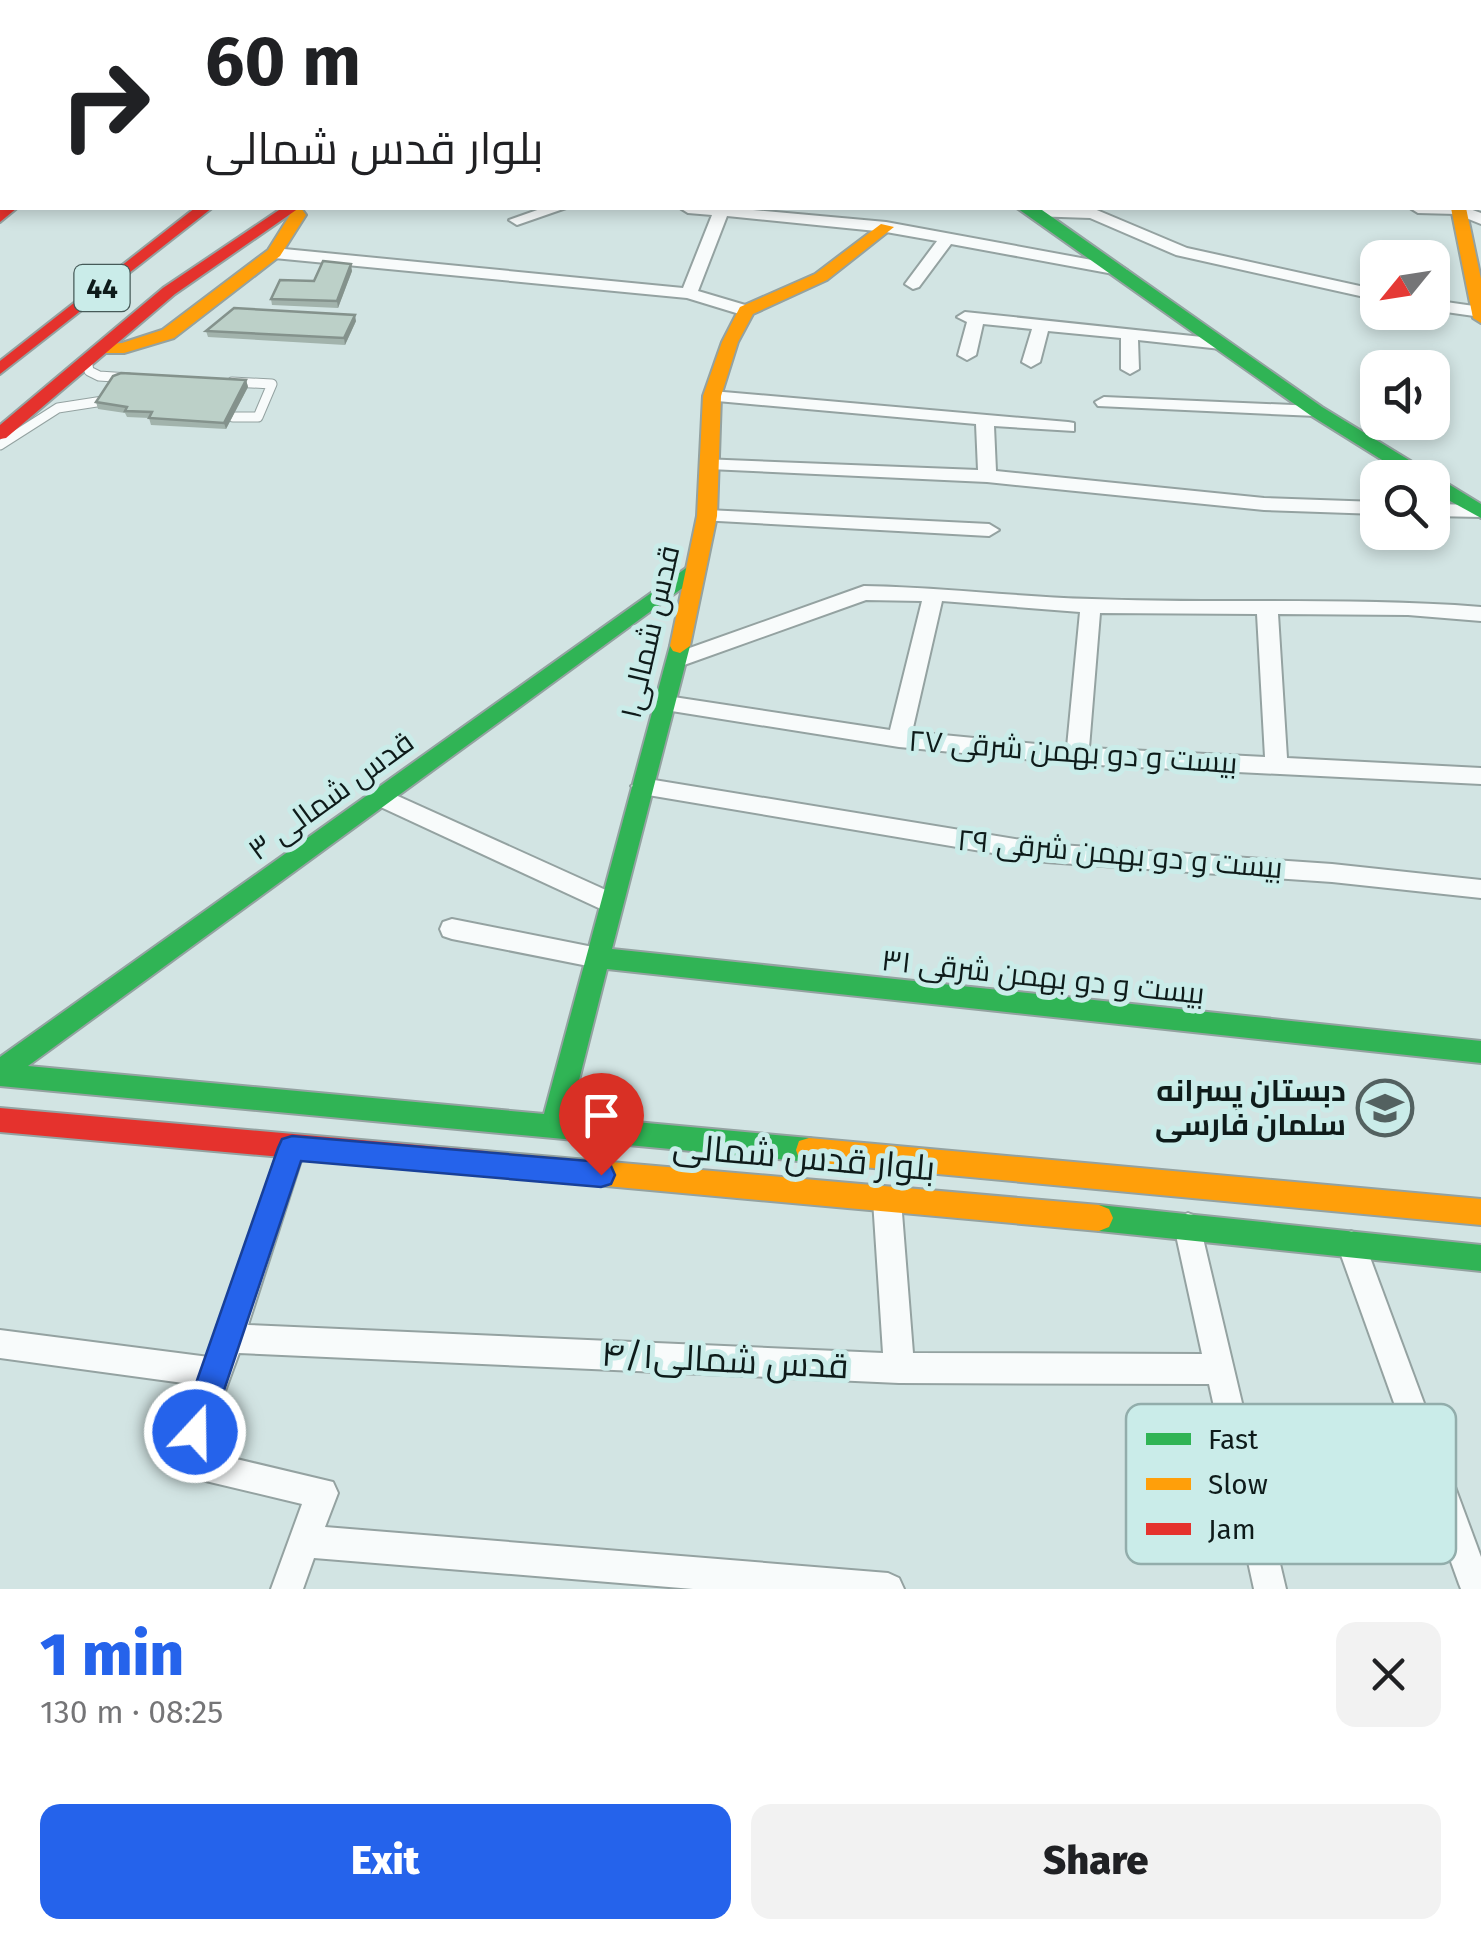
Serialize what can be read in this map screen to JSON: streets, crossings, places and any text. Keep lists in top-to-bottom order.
{
  "streets": {
    "main road": [
      "44",
      "قدس شمالی۱",
      "قدس شمالی ۳",
      "بیست و دو بهمن شرقی ۳۱",
      "بلوار قدس شمالی"
    ],
    "street": ["بیست و دو بهمن شرقی ۲۷", "بیست و دو بهمن شرقی ۲۹", "قدس شمالی۴/۱"]
  },
  "crossings": [
    ["قدس شمالی۱", "بیست و دو بهمن شرقی ۲۷"],
    ["قدس شمالی۱", "قدس شمالی ۳"],
    ["قدس شمالی۱", "بیست و دو بهمن شرقی ۲۹"],
    ["قدس شمالی۱", "بیست و دو بهمن شرقی ۳۱"],
    ["قدس شمالی۱", "بلوار قدس شمالی"],
    ["قدس شمالی ۳", "بلوار قدس شمالی"]
  ],
  "places": {
    "school or university": ["دبستان پسرانه سلمان فارسی"]
  },
  "legend": ["Fast", "Slow", "Jam"],
  "north": "bottom left",
  "page": {
    "turn": ["60 m", "بلوار قدس شمالی"],
    "heading": ["1 min", "130 m · 08:25"],
    "buttons": ["Exit", "Share"]
  }
}
